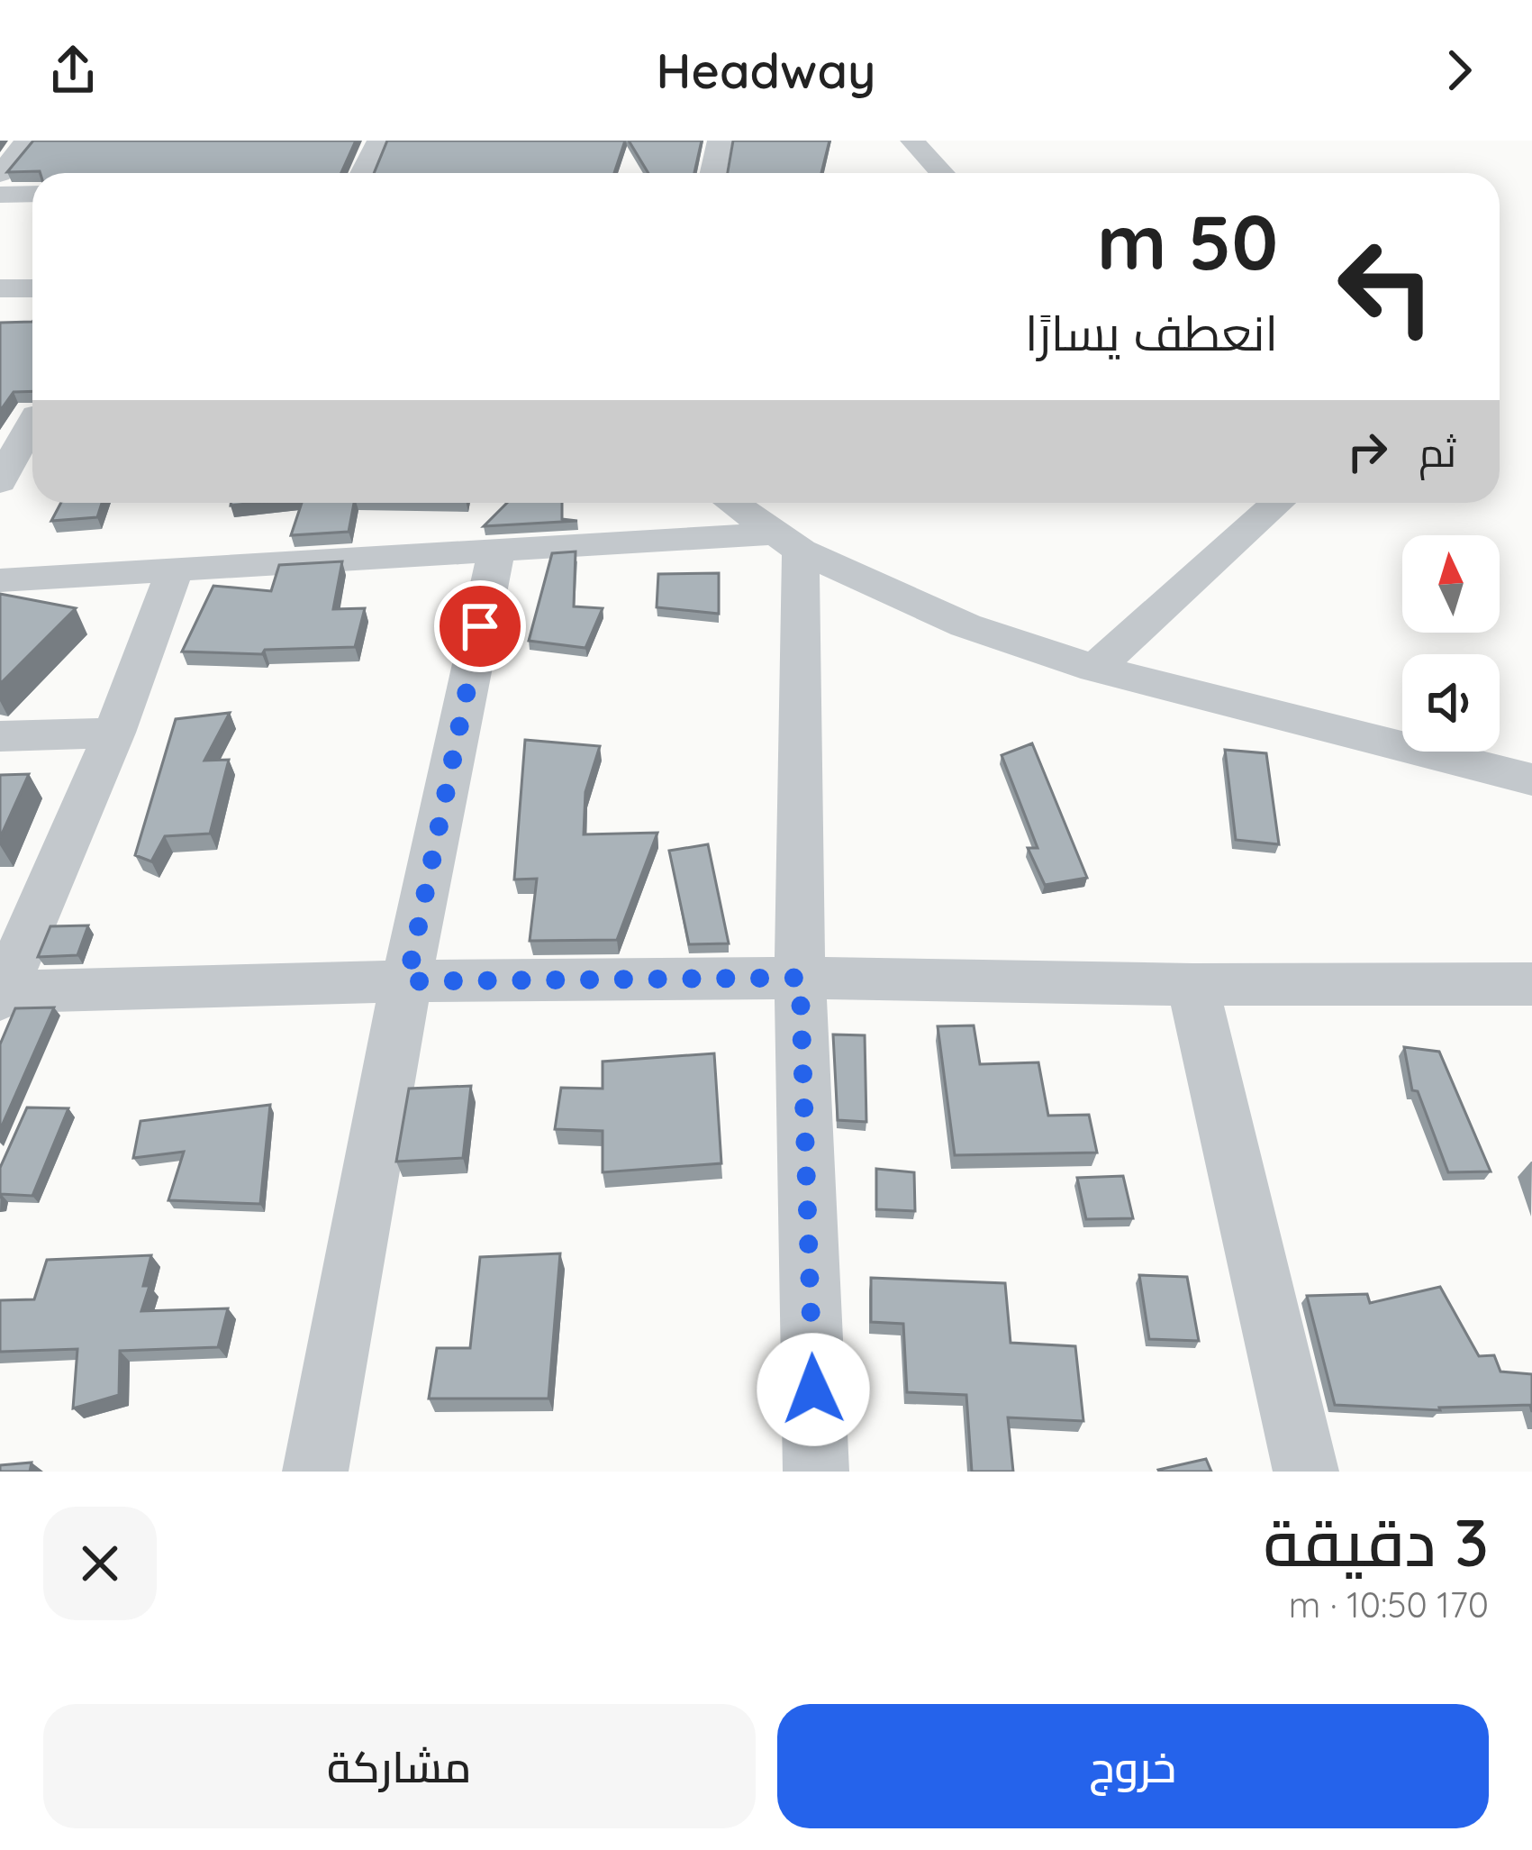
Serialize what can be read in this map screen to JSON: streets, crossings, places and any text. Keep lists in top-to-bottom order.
{
  "north": "top",
  "page": {
    "header": "Headway",
    "turn": ["50 m", "انعطف يسارًا"],
    "then": "ثم",
    "heading": ["3 دقيقة", "170 m · 10:50"],
    "buttons": ["خروج", "مشاركة"]
  }
}
